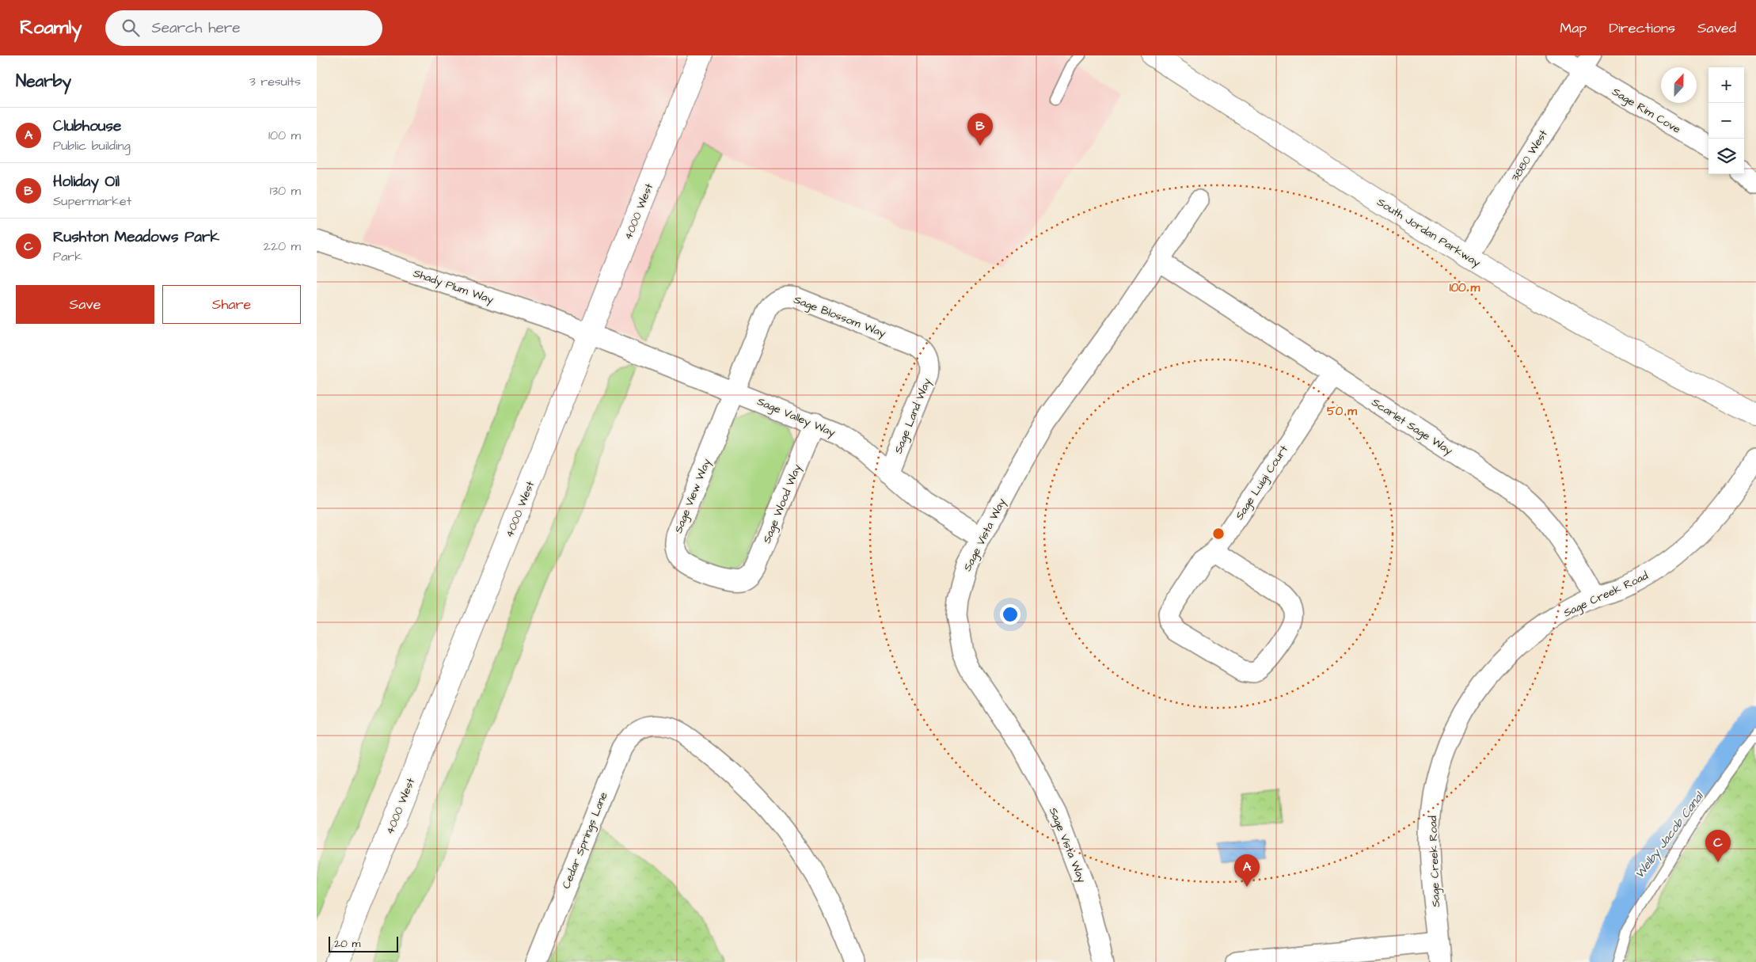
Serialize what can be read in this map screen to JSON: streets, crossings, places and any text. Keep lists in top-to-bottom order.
{
  "streets": {
    "main road": ["4000 West", "South Jordan Parkway"],
    "street": [
      "Sage Rim Cove",
      "3880 West",
      "Shady Plum Way",
      "Sage Blossom Way",
      "Sage Land Way",
      "Sage Valley Way",
      "Scarlet Sage Way",
      "Sage Luigi Court",
      "Sage View Way",
      "Sage Wood Way",
      "Sage Vista Way",
      "Sage Creek Road",
      "Cedar Springs Lane"
    ]
  },
  "crossings": [
    ["Sage Rim Cove", "3880 West"],
    ["3880 West", "South Jordan Parkway"],
    ["4000 West", "Shady Plum Way"],
    ["4000 West", "Sage Valley Way"],
    ["Shady Plum Way", "Sage Valley Way"],
    ["Sage Blossom Way", "Sage Land Way"],
    ["Sage Blossom Way", "Sage Valley Way"],
    ["Sage Blossom Way", "Sage View Way"],
    ["Sage Land Way", "Sage Valley Way"],
    ["Sage Valley Way", "Sage View Way"],
    ["Sage Valley Way", "Sage Wood Way"],
    ["Sage Valley Way", "Sage Vista Way"],
    ["Scarlet Sage Way", "Sage Luigi Court"],
    ["Scarlet Sage Way", "Sage Vista Way"],
    ["Scarlet Sage Way", "Sage Creek Road"],
    ["Sage View Way", "Sage Wood Way"]
  ],
  "water": ["Welby Jacob Canal"],
  "scale_bar": "20 m",
  "north": "top",
  "page": {
    "header": "Roamly",
    "search": "Search here",
    "nav": ["Map", "Directions", "Saved"],
    "heading": ["Nearby", "3 results"],
    "map_buttons": ["+", "−"],
    "list": [
      {
        "mark": "A",
        "name": "Clubhouse",
        "note": "Public building",
        "value": "100 m"
      },
      {
        "mark": "B",
        "name": "Holiday Oil",
        "note": "Supermarket",
        "value": "130 m"
      },
      {
        "mark": "C",
        "name": "Rushton Meadows Park",
        "note": "Park",
        "value": "220 m"
      }
    ],
    "pins": ["B", "C", "A"],
    "buttons": ["Save", "Share"],
    "scale": "20 m"
  },
  "rings": ["100 m", "50 m"]
}
